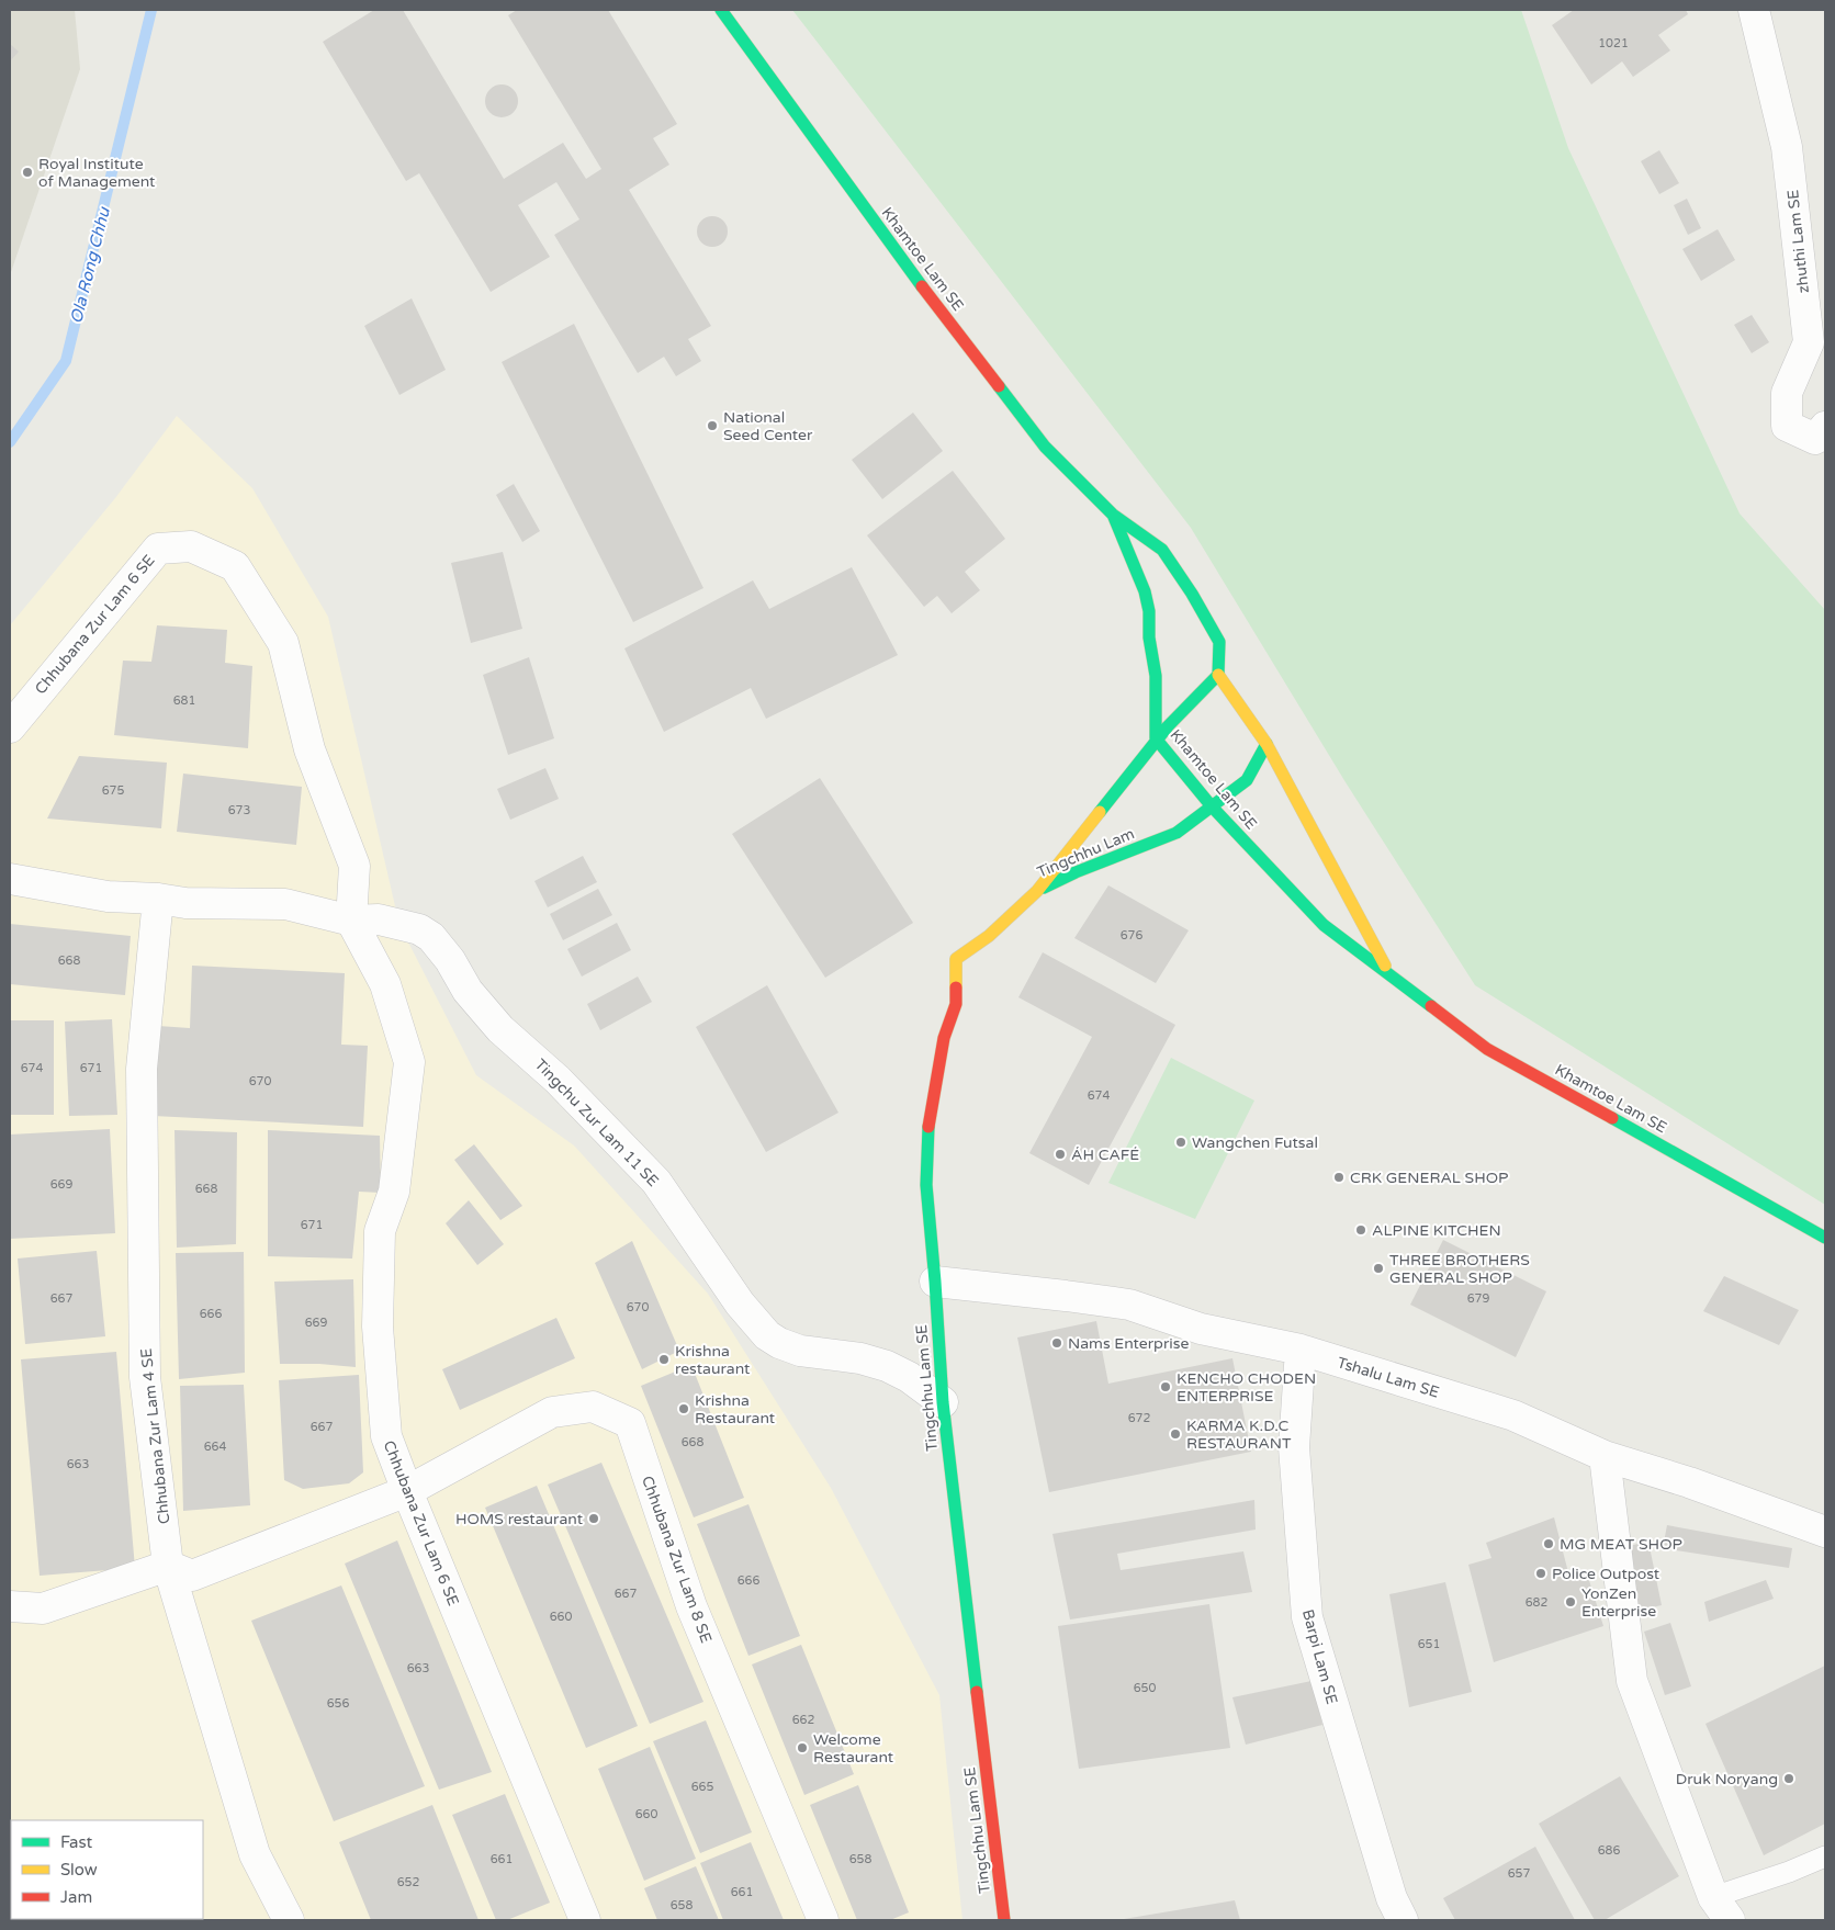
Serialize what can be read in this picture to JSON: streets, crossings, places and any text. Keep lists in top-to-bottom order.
{
  "streets": {
    "main road": ["Khamtoe Lam SE", "Tingchhu Lam", "Tingchhu Lam SE"],
    "street": [
      "zhuthi Lam SE",
      "Chhubana Zur Lam 6 SE",
      "Tingchu Zur Lam 11 SE",
      "Tshalu Lam SE",
      "Chhubana Zur Lam 4 SE",
      "Chhubana Zur Lam 8 SE",
      "Barpi Lam SE"
    ]
  },
  "crossings": [
    ["Khamtoe Lam SE", "Tingchhu Lam"],
    ["Chhubana Zur Lam 6 SE", "Tingchu Zur Lam 11 SE"],
    ["Chhubana Zur Lam 6 SE", "Chhubana Zur Lam 8 SE"],
    ["Tingchhu Lam", "Tingchhu Lam SE"],
    ["Tingchu Zur Lam 11 SE", "Tingchhu Lam SE"],
    ["Tingchu Zur Lam 11 SE", "Chhubana Zur Lam 4 SE"],
    ["Tshalu Lam SE", "Tingchhu Lam SE"],
    ["Tshalu Lam SE", "Barpi Lam SE"],
    ["Chhubana Zur Lam 4 SE", "Chhubana Zur Lam 8 SE"]
  ],
  "water": ["Ola Rong Chhu"],
  "places": [
    "Royal Institute of Management",
    "National Seed Center",
    "Wangchen Futsal",
    "ÁH CAFÉ",
    "CRK GENERAL SHOP",
    "ALPINE KITCHEN",
    "THREE BROTHERS GENERAL SHOP",
    "Nams Enterprise",
    "Krishna restaurant",
    "KENCHO CHODEN ENTERPRISE",
    "Krishna Restaurant",
    "KARMA K.D.C RESTAURANT",
    "HOMS restaurant",
    "MG MEAT SHOP",
    "Police Outpost",
    "YonZen Enterprise",
    "Welcome Restaurant",
    "Druk Noryang"
  ],
  "house_numbers": [
    "1021",
    "681",
    "675",
    "673",
    "676",
    "668",
    "674",
    "671",
    "670",
    "674",
    "669",
    "668",
    "671",
    "667",
    "679",
    "670",
    "666",
    "669",
    "672",
    "667",
    "668",
    "664",
    "663",
    "666",
    "667",
    "682",
    "660",
    "651",
    "663",
    "650",
    "656",
    "662",
    "665",
    "660",
    "686",
    "661",
    "658",
    "657",
    "652",
    "661",
    "658"
  ],
  "legend": ["Fast", "Slow", "Jam"]
}
